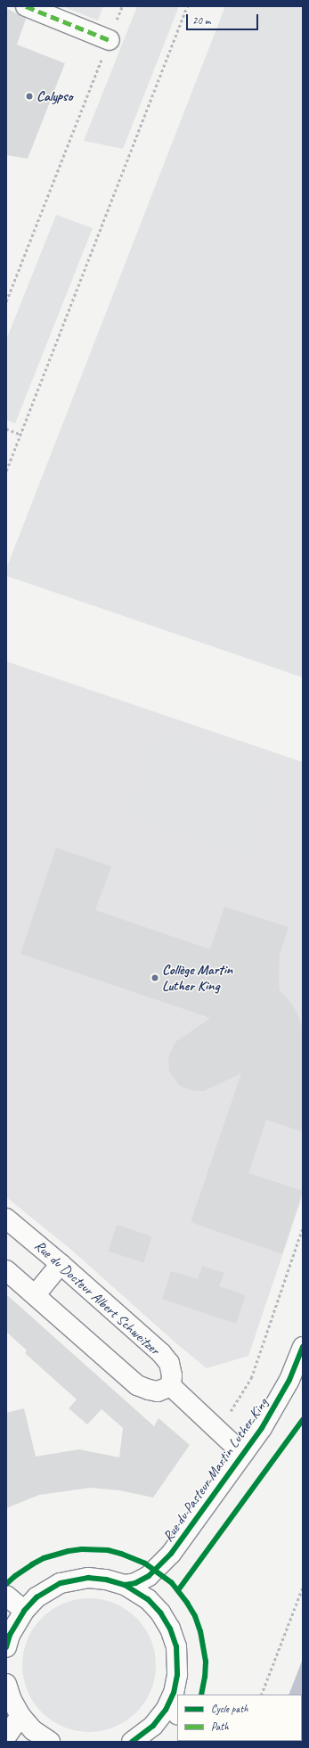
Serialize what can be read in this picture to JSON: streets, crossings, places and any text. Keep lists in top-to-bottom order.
{
  "streets": {
    "street": ["Rue du Docteur Albert Schweitzer", "Rue du Pasteur Martin Luther King"]
  },
  "places": ["Calypso", "Collège Martin Luther King"],
  "legend": ["Cycle path", "Path"],
  "scale_bar": "20 m"
}
